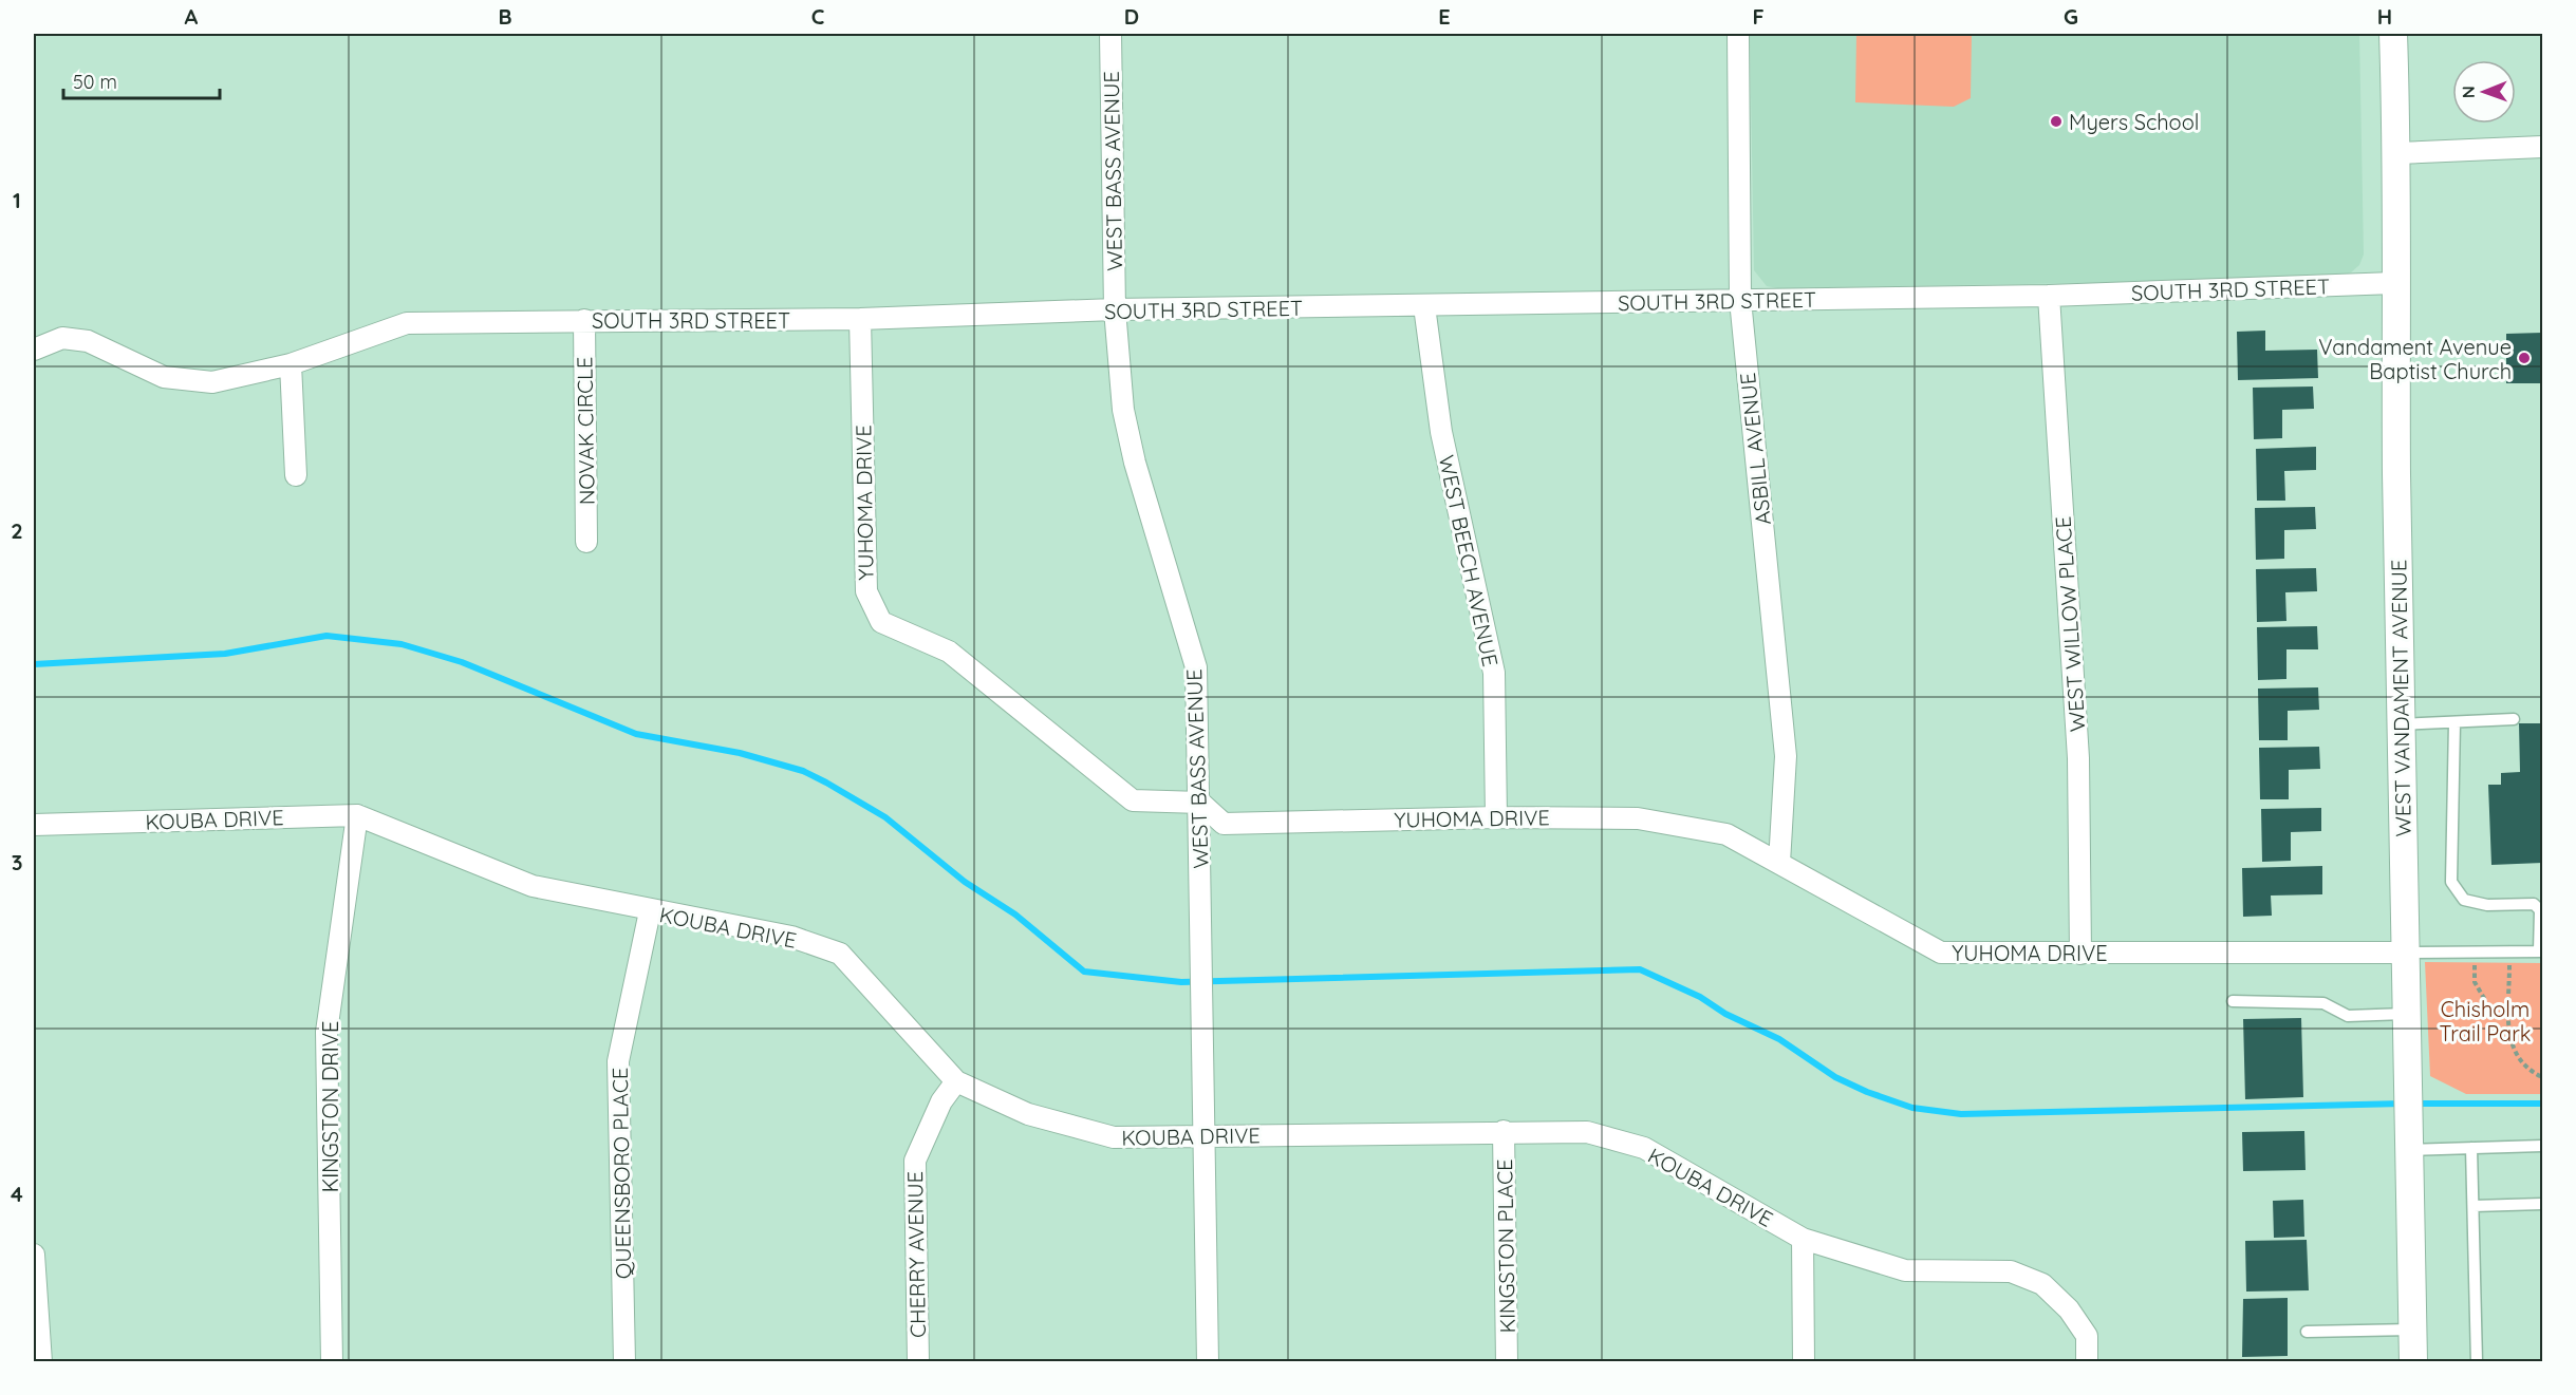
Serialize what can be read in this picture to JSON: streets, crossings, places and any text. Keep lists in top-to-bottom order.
{
  "streets": {
    "street": [
      "WEST BASS AVENUE",
      "SOUTH 3RD STREET",
      "NOVAK CIRCLE",
      "ASBILL AVENUE",
      "YUHOMA DRIVE",
      "WEST BEECH AVENUE",
      "WEST WILLOW PLACE",
      "WEST VANDAMENT AVENUE",
      "KOUBA DRIVE",
      "KINGSTON DRIVE",
      "QUEENSBORO PLACE",
      "KINGSTON PLACE",
      "CHERRY AVENUE"
    ]
  },
  "crossings": [
    ["WEST BASS AVENUE", "SOUTH 3RD STREET"],
    ["WEST BASS AVENUE", "YUHOMA DRIVE"],
    ["WEST BASS AVENUE", "KOUBA DRIVE"],
    ["SOUTH 3RD STREET", "NOVAK CIRCLE"],
    ["SOUTH 3RD STREET", "ASBILL AVENUE"],
    ["SOUTH 3RD STREET", "YUHOMA DRIVE"],
    ["SOUTH 3RD STREET", "WEST BEECH AVENUE"],
    ["SOUTH 3RD STREET", "WEST WILLOW PLACE"],
    ["SOUTH 3RD STREET", "WEST VANDAMENT AVENUE"],
    ["ASBILL AVENUE", "YUHOMA DRIVE"],
    ["YUHOMA DRIVE", "WEST BEECH AVENUE"],
    ["YUHOMA DRIVE", "WEST WILLOW PLACE"],
    ["YUHOMA DRIVE", "WEST VANDAMENT AVENUE"],
    ["KOUBA DRIVE", "KINGSTON DRIVE"],
    ["KOUBA DRIVE", "QUEENSBORO PLACE"],
    ["KOUBA DRIVE", "KINGSTON PLACE"],
    ["KOUBA DRIVE", "CHERRY AVENUE"]
  ],
  "parks": ["Chisholm Trail Park"],
  "places": ["Myers School", "Vandament Avenue Baptist Church"],
  "scale_bar": "50 m",
  "north": "left",
  "grid": {
    "columns": [
      "A",
      "B",
      "C",
      "D",
      "E",
      "F",
      "G",
      "H"
    ],
    "rows": [
      "1",
      "2",
      "3",
      "4"
    ]
  }
}
